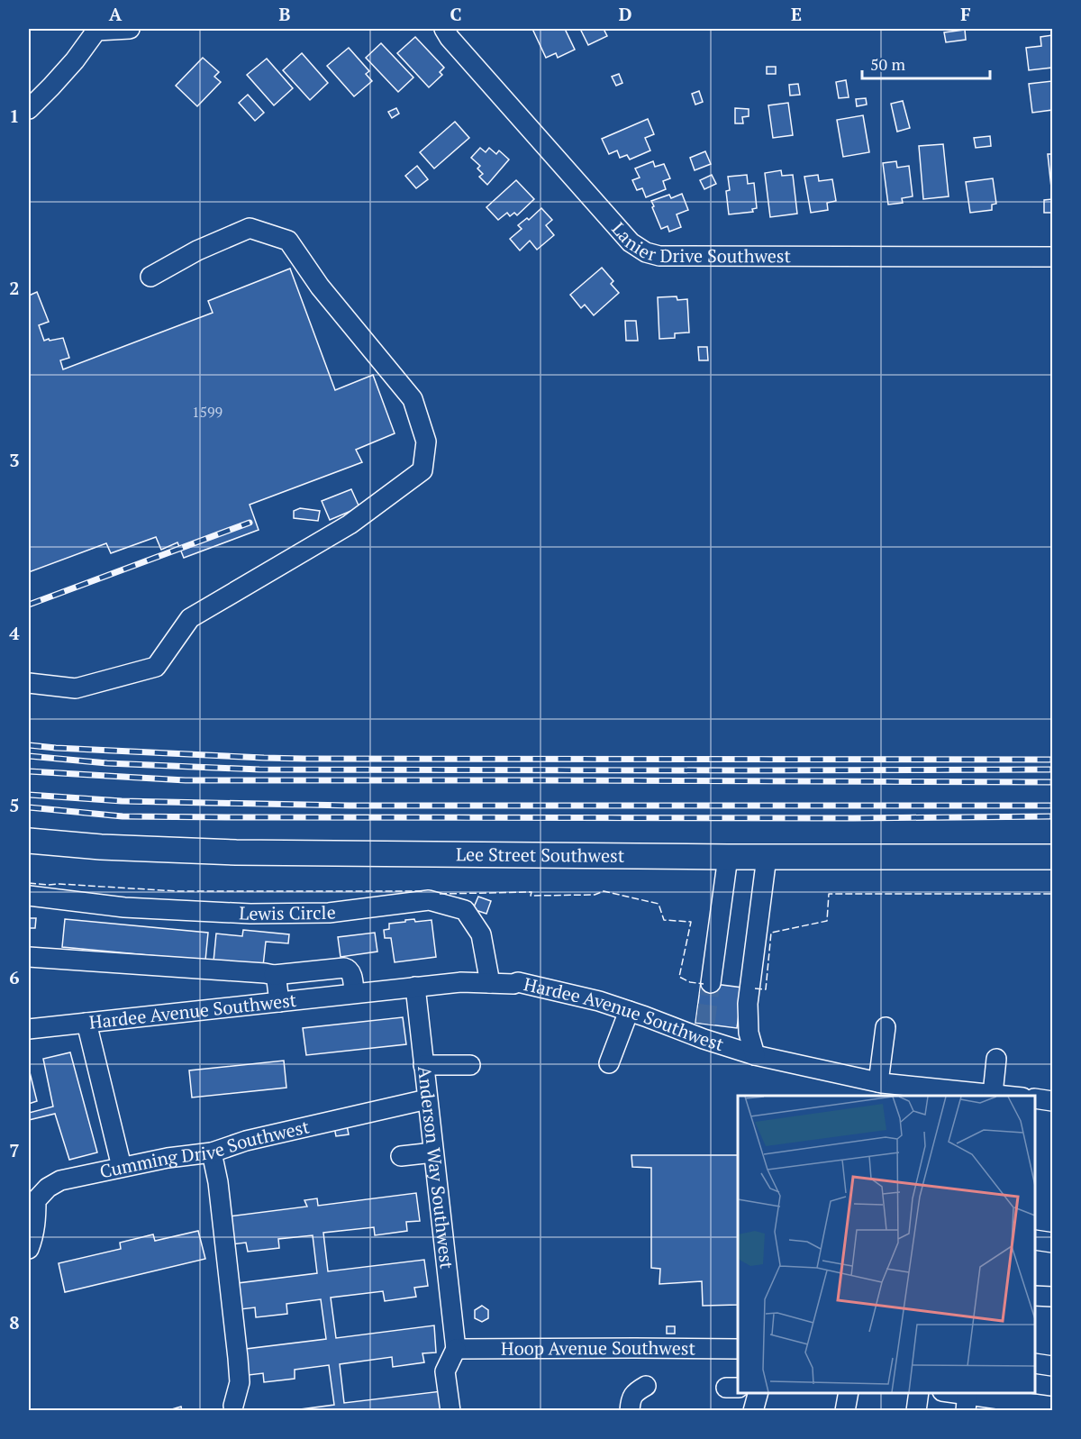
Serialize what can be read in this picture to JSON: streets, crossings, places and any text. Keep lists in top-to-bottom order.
{
  "streets": {
    "main road": ["Lee Street Southwest"],
    "street": [
      "Lanier Drive Southwest",
      "Lewis Circle",
      "Hardee Avenue Southwest",
      "Cumming Drive Southwest",
      "Anderson Way Southwest",
      "Hoop Avenue Southwest"
    ]
  },
  "crossings": [
    ["Lewis Circle", "Hardee Avenue Southwest"],
    ["Hardee Avenue Southwest", "Anderson Way Southwest"],
    ["Cumming Drive Southwest", "Anderson Way Southwest"],
    ["Anderson Way Southwest", "Hoop Avenue Southwest"]
  ],
  "house_numbers": ["1599"],
  "scale_bar": "50 m",
  "grid": {
    "columns": [
      "A",
      "B",
      "C",
      "D",
      "E",
      "F"
    ],
    "rows": [
      "1",
      "2",
      "3",
      "4",
      "5",
      "6",
      "7",
      "8"
    ]
  }
}
